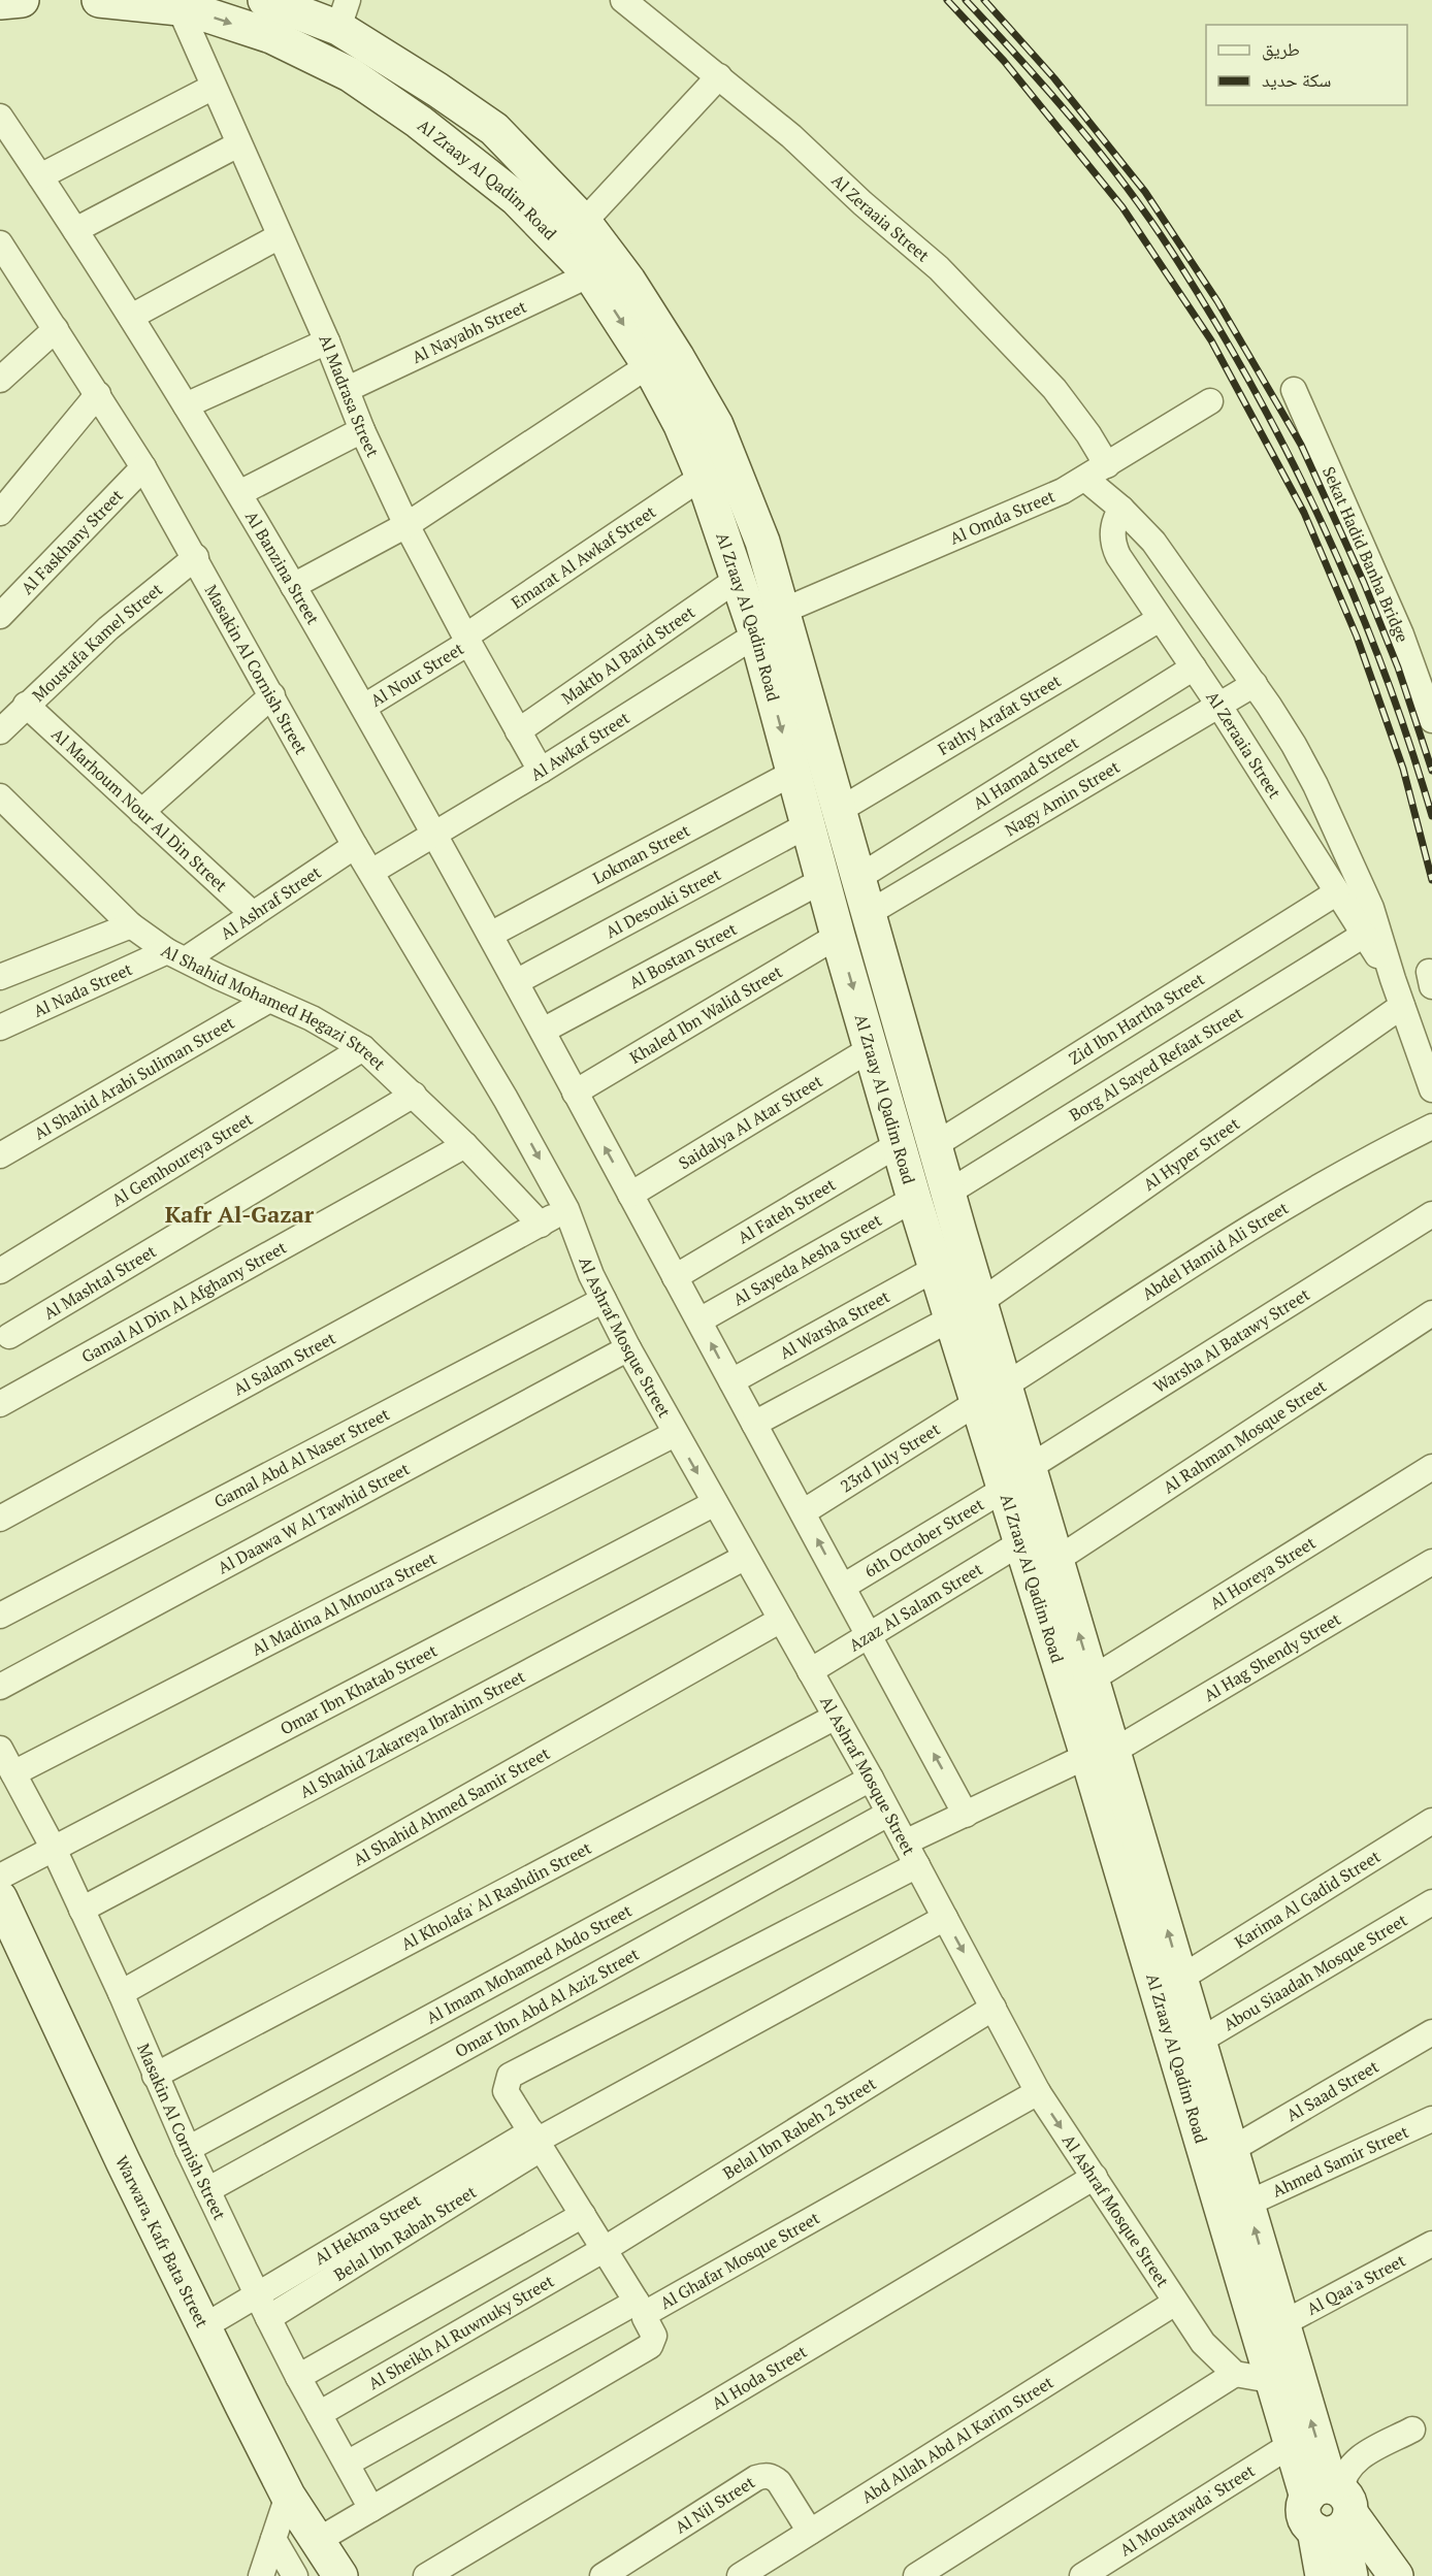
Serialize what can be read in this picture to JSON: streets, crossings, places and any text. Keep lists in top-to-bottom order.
{
  "streets": {
    "main road": ["Al Zraay Al Qadim Road", "Warwara, Kafr Bata Street"],
    "street": [
      "Al Zeraaia Street",
      "Al Nayabh Street",
      "Al Madrasa Street",
      "Al Omda Street",
      "Al Faskhany Street",
      "Sekat Hadid Banha Bridge",
      "Emarat Al Awkaf Street",
      "Al Banzina Street",
      "Moustafa Kamel Street",
      "Maktb Al Barid Street",
      "Masakin Al Cornish Street",
      "Al Nour Street",
      "Fathy Arafat Street",
      "Al Awkaf Street",
      "Al Hamad Street",
      "Nagy Amin Street",
      "Al Marhoum Nour Al Din Street",
      "Lokman Street",
      "Al Ashraf Street",
      "Al Desouki Street",
      "Al Bostan Street",
      "Al Nada Street",
      "Al Shahid Mohamed Hegazi Street",
      "Khaled Ibn Walid Street",
      "Zid Ibn Hartha Street",
      "Borg Al Sayed Refaat Street",
      "Al Shahid Arabi Suliman Street",
      "Saidalya Al Atar Street",
      "Al Hyper Street",
      "Al Gemhoureya Street",
      "Al Fateh Street",
      "Abdel Hamid Ali Street",
      "Al Sayeda Aesha Street",
      "Al Mashtal Street",
      "Gamal Al Din Al Afghany Street",
      "Al Warsha Street",
      "Al Ashraf Mosque Street",
      "Warsha Al Batawy Street",
      "Al Salam Street",
      "Al Rahman Mosque Street",
      "Gamal Abd Al Naser Street",
      "23rd July Street",
      "Al Daawa W Al Tawhid Street",
      "6th October Street",
      "Al Horeya Street",
      "Al Madina Al Mnoura Street",
      "Azaz Al Salam Street",
      "Al Hag Shendy Street",
      "Omar Ibn Khatab Street",
      "Al Shahid Zakareya Ibrahim Street",
      "Al Shahid Ahmed Samir Street",
      "Al Kholafa' Al Rashdin Street",
      "Karima Al Gadid Street",
      "Al Imam Mohamed Abdo Street",
      "Abou Siaadah Mosque Street",
      "Omar Ibn Abd Al Aziz Street",
      "Al Saad Street",
      "Belal Ibn Rabeh 2 Street",
      "Ahmed Samir Street",
      "Al Hekma Street",
      "Belal Ibn Rabah Street",
      "Al Ghafar Mosque Street",
      "Al Qaa'a Street",
      "Al Sheikh Al Ruwnuky Street",
      "Al Hoda Street",
      "Abd Allah Abd Al Karim Street",
      "Al Nil Street",
      "Al Moustawda' Street"
    ]
  },
  "crossings": [
    ["Al Zraay Al Qadim Road", "Al Nayabh Street"],
    ["Al Zraay Al Qadim Road", "Al Madrasa Street"],
    ["Al Zraay Al Qadim Road", "Al Omda Street"],
    ["Al Zraay Al Qadim Road", "Emarat Al Awkaf Street"],
    ["Al Zraay Al Qadim Road", "Maktb Al Barid Street"],
    ["Al Zraay Al Qadim Road", "Fathy Arafat Street"],
    ["Al Zraay Al Qadim Road", "Al Awkaf Street"],
    ["Al Zraay Al Qadim Road", "Al Hamad Street"],
    ["Al Zraay Al Qadim Road", "Nagy Amin Street"],
    ["Al Zraay Al Qadim Road", "Lokman Street"],
    ["Al Zraay Al Qadim Road", "Al Desouki Street"],
    ["Al Zraay Al Qadim Road", "Al Bostan Street"],
    ["Al Zraay Al Qadim Road", "Khaled Ibn Walid Street"],
    ["Al Zraay Al Qadim Road", "Zid Ibn Hartha Street"],
    ["Al Zraay Al Qadim Road", "Borg Al Sayed Refaat Street"],
    ["Al Zraay Al Qadim Road", "Saidalya Al Atar Street"],
    ["Al Zraay Al Qadim Road", "Al Hyper Street"],
    ["Al Zraay Al Qadim Road", "Al Fateh Street"],
    ["Al Zraay Al Qadim Road", "Abdel Hamid Ali Street"],
    ["Al Zraay Al Qadim Road", "Al Sayeda Aesha Street"],
    ["Al Zraay Al Qadim Road", "Al Warsha Street"],
    ["Al Zraay Al Qadim Road", "Warsha Al Batawy Street"],
    ["Al Zraay Al Qadim Road", "Al Rahman Mosque Street"],
    ["Al Zraay Al Qadim Road", "23rd July Street"],
    ["Al Zraay Al Qadim Road", "6th October Street"],
    ["Al Zraay Al Qadim Road", "Al Horeya Street"],
    ["Al Zraay Al Qadim Road", "Azaz Al Salam Street"],
    ["Al Zraay Al Qadim Road", "Al Hag Shendy Street"],
    ["Al Zraay Al Qadim Road", "Karima Al Gadid Street"],
    ["Al Zraay Al Qadim Road", "Abou Siaadah Mosque Street"],
    ["Al Zraay Al Qadim Road", "Al Saad Street"],
    ["Al Zraay Al Qadim Road", "Ahmed Samir Street"],
    ["Al Zraay Al Qadim Road", "Al Qaa'a Street"],
    ["Al Zraay Al Qadim Road", "Al Moustawda' Street"],
    ["Al Zeraaia Street", "Al Omda Street"],
    ["Al Zeraaia Street", "Fathy Arafat Street"],
    ["Al Zeraaia Street", "Al Hamad Street"],
    ["Al Zeraaia Street", "Nagy Amin Street"],
    ["Al Zeraaia Street", "Zid Ibn Hartha Street"],
    ["Al Zeraaia Street", "Borg Al Sayed Refaat Street"],
    ["Al Zeraaia Street", "Al Hyper Street"],
    ["Al Nayabh Street", "Al Madrasa Street"],
    ["Al Madrasa Street", "Emarat Al Awkaf Street"],
    ["Al Madrasa Street", "Maktb Al Barid Street"],
    ["Al Madrasa Street", "Al Nour Street"],
    ["Al Madrasa Street", "Al Awkaf Street"],
    ["Al Omda Street", "Al Awkaf Street"],
    ["Al Faskhany Street", "Masakin Al Cornish Street"],
    ["Emarat Al Awkaf Street", "Al Nour Street"],
    ["Al Banzina Street", "Al Nour Street"],
    ["Al Banzina Street", "Al Awkaf Street"],
    ["Al Banzina Street", "Lokman Street"],
    ["Al Banzina Street", "Al Desouki Street"],
    ["Al Banzina Street", "Al Bostan Street"],
    ["Moustafa Kamel Street", "Masakin Al Cornish Street"],
    ["Moustafa Kamel Street", "Al Marhoum Nour Al Din Street"],
    ["Masakin Al Cornish Street", "Al Awkaf Street"],
    ["Masakin Al Cornish Street", "Al Ashraf Street"],
    ["Masakin Al Cornish Street", "Al Ashraf Mosque Street"],
    ["Masakin Al Cornish Street", "Al Madina Al Mnoura Street"],
    ["Masakin Al Cornish Street", "Omar Ibn Khatab Street"],
    ["Masakin Al Cornish Street", "Al Shahid Zakareya Ibrahim Street"],
    ["Masakin Al Cornish Street", "Al Shahid Ahmed Samir Street"],
    ["Masakin Al Cornish Street", "Al Kholafa' Al Rashdin Street"],
    ["Masakin Al Cornish Street", "Al Imam Mohamed Abdo Street"],
    ["Masakin Al Cornish Street", "Omar Ibn Abd Al Aziz Street"],
    ["Masakin Al Cornish Street", "Al Hekma Street"],
    ["Masakin Al Cornish Street", "Belal Ibn Rabah Street"],
    ["Masakin Al Cornish Street", "Al Ghafar Mosque Street"],
    ["Masakin Al Cornish Street", "Al Sheikh Al Ruwnuky Street"],
    ["Al Marhoum Nour Al Din Street", "Al Ashraf Street"],
    ["Al Ashraf Street", "Al Nada Street"],
    ["Al Ashraf Street", "Al Shahid Mohamed Hegazi Street"],
    ["Al Nada Street", "Al Shahid Mohamed Hegazi Street"],
    ["Al Shahid Mohamed Hegazi Street", "Al Shahid Arabi Suliman Street"],
    ["Al Shahid Mohamed Hegazi Street", "Al Gemhoureya Street"],
    ["Al Shahid Mohamed Hegazi Street", "Al Mashtal Street"],
    ["Al Shahid Mohamed Hegazi Street", "Gamal Al Din Al Afghany Street"],
    ["Al Shahid Mohamed Hegazi Street", "Al Salam Street"],
    ["Abdel Hamid Ali Street", "23rd July Street"],
    ["Al Ashraf Mosque Street", "Al Salam Street"],
    ["Al Ashraf Mosque Street", "Gamal Abd Al Naser Street"],
    ["Al Ashraf Mosque Street", "Al Daawa W Al Tawhid Street"],
    ["Al Ashraf Mosque Street", "Al Madina Al Mnoura Street"],
    ["Al Ashraf Mosque Street", "Azaz Al Salam Street"],
    ["Al Ashraf Mosque Street", "Al Hag Shendy Street"],
    ["Al Ashraf Mosque Street", "Omar Ibn Khatab Street"],
    ["Al Ashraf Mosque Street", "Al Shahid Zakareya Ibrahim Street"],
    ["Al Ashraf Mosque Street", "Al Shahid Ahmed Samir Street"],
    ["Al Ashraf Mosque Street", "Al Kholafa' Al Rashdin Street"],
    ["Al Ashraf Mosque Street", "Al Imam Mohamed Abdo Street"],
    ["Al Ashraf Mosque Street", "Omar Ibn Abd Al Aziz Street"],
    ["Al Ashraf Mosque Street", "Belal Ibn Rabeh 2 Street"],
    ["Al Ashraf Mosque Street", "Al Ghafar Mosque Street"],
    ["Al Ashraf Mosque Street", "Al Hoda Street"],
    ["Al Ashraf Mosque Street", "Abd Allah Abd Al Karim Street"],
    ["Warsha Al Batawy Street", "6th October Street"],
    ["Belal Ibn Rabeh 2 Street", "Al Sheikh Al Ruwnuky Street"],
    ["Al Hekma Street", "Belal Ibn Rabah Street"],
    ["Al Hekma Street", "Warwara, Kafr Bata Street"],
    ["Warwara, Kafr Bata Street", "Al Ghafar Mosque Street"],
    ["Abd Allah Abd Al Karim Street", "Al Nil Street"]
  ],
  "districts": ["Kafr Al-Gazar"],
  "legend": ["طريق", "سكة حديد"]
}
